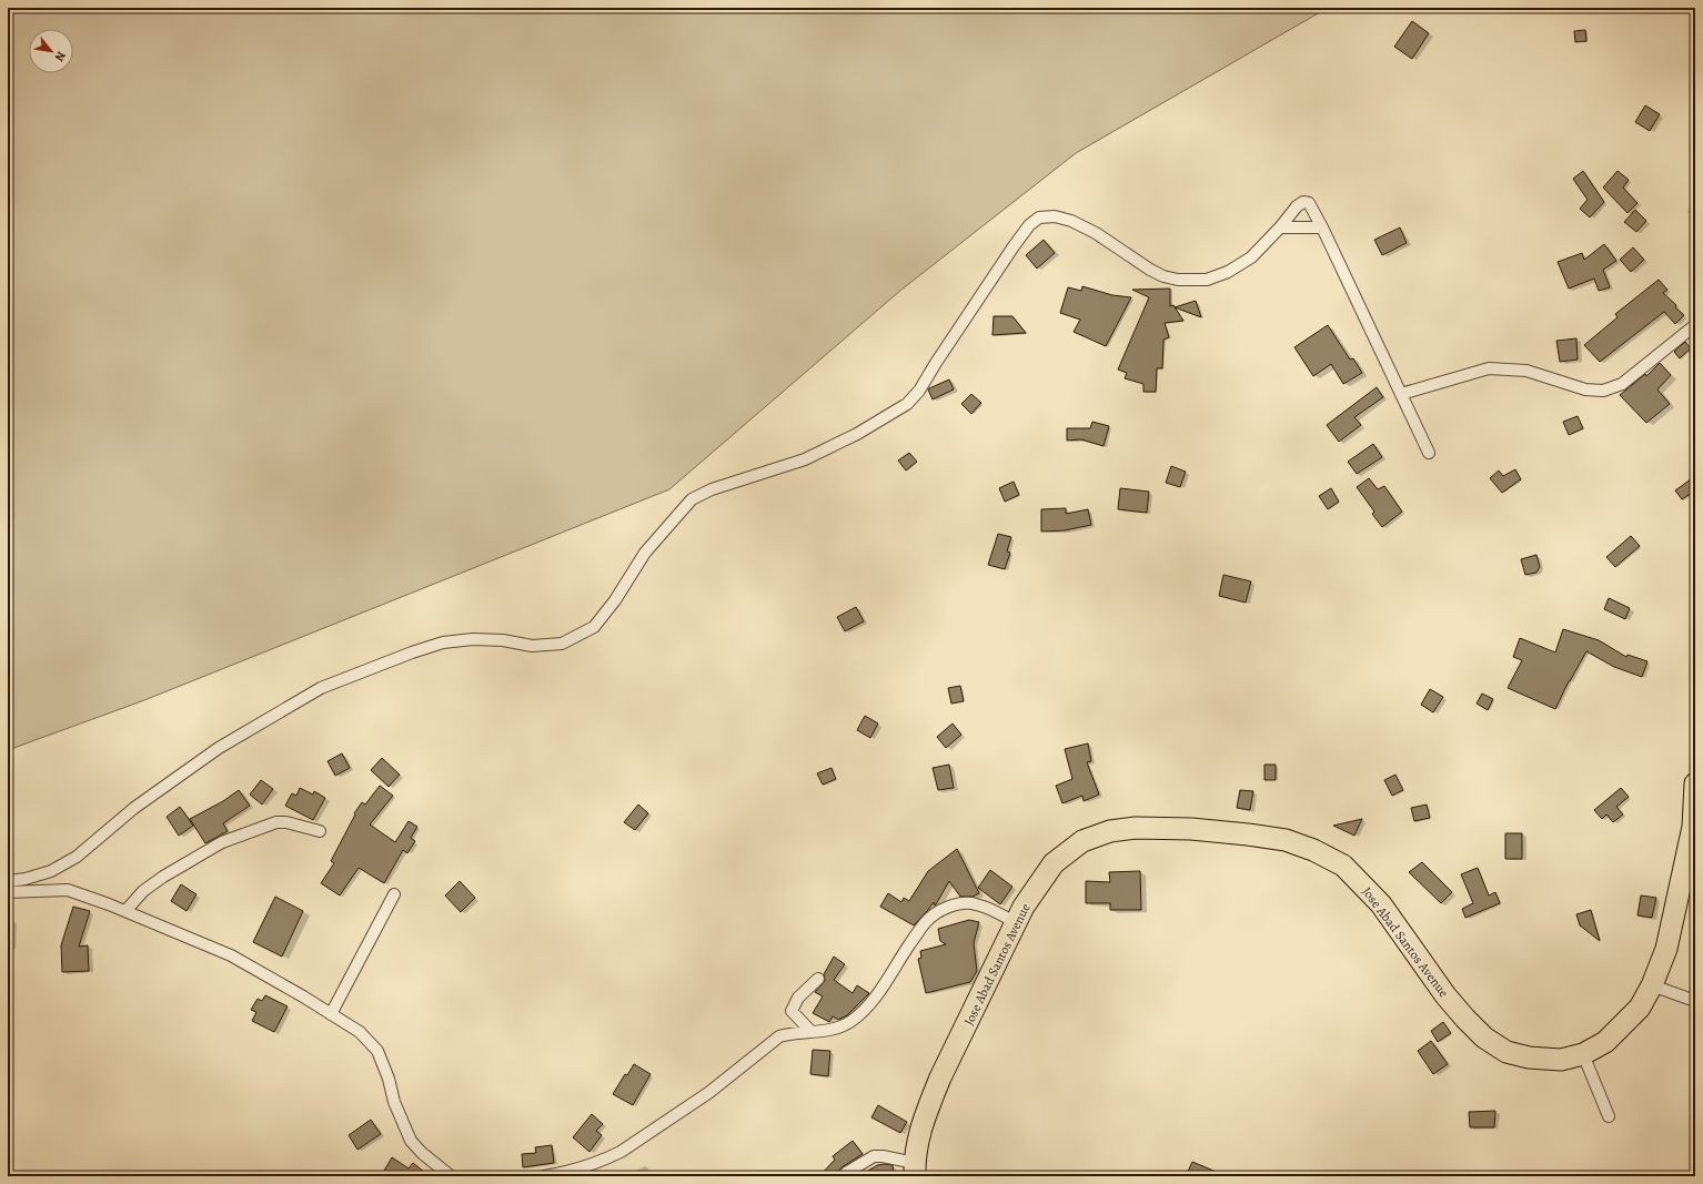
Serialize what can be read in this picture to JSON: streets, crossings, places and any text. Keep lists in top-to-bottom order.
{
  "streets": {
    "highway": ["Jose Abad Santos Avenue"]
  },
  "north": "bottom right"
}
